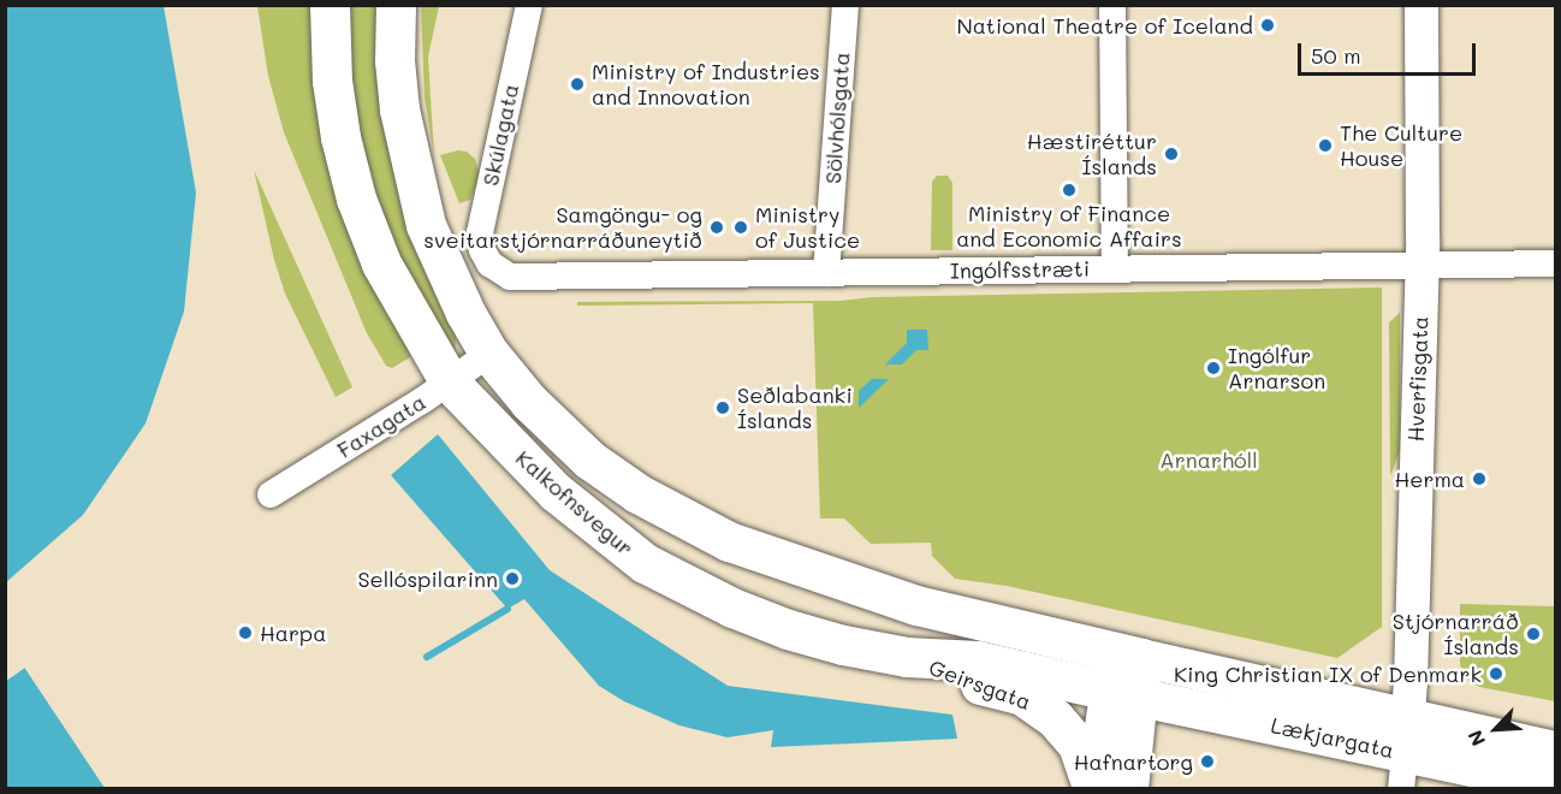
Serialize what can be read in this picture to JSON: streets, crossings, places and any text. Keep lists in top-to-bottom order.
{
  "streets": {
    "main road": ["Kalkofnsvegur", "Geirsgata", "Lækjargata"],
    "street": [
      "Sölvhólsgata",
      "Skúlagata",
      "Ingólfsstræti",
      "Hverfisgata",
      "Faxagata"
    ]
  },
  "crossings": [
    ["Sölvhólsgata", "Ingólfsstræti"],
    ["Skúlagata", "Ingólfsstræti"],
    ["Ingólfsstræti", "Hverfisgata"],
    ["Hverfisgata", "Lækjargata"],
    ["Faxagata", "Kalkofnsvegur"],
    ["Kalkofnsvegur", "Geirsgata"],
    ["Kalkofnsvegur", "Lækjargata"],
    ["Geirsgata", "Lækjargata"]
  ],
  "parks": ["Arnarhóll"],
  "places": [
    "National Theatre of Iceland",
    "Ministry of Industries and Innovation",
    "The Culture House",
    "Hæstiréttur Íslands",
    "Ministry of Finance and Economic Affairs",
    "Samgöngu- og sveitarstjórnarráðuneytið",
    "Ministry of Justice",
    "Ingólfur Arnarson",
    "Seðlabanki Íslands",
    "Herma",
    "Sellóspilarinn",
    "Harpa",
    "Stjórnarráð Íslands",
    "King Christian IX of Denmark",
    "Hafnartorg"
  ],
  "scale_bar": "50 m",
  "north": "bottom left"
}
